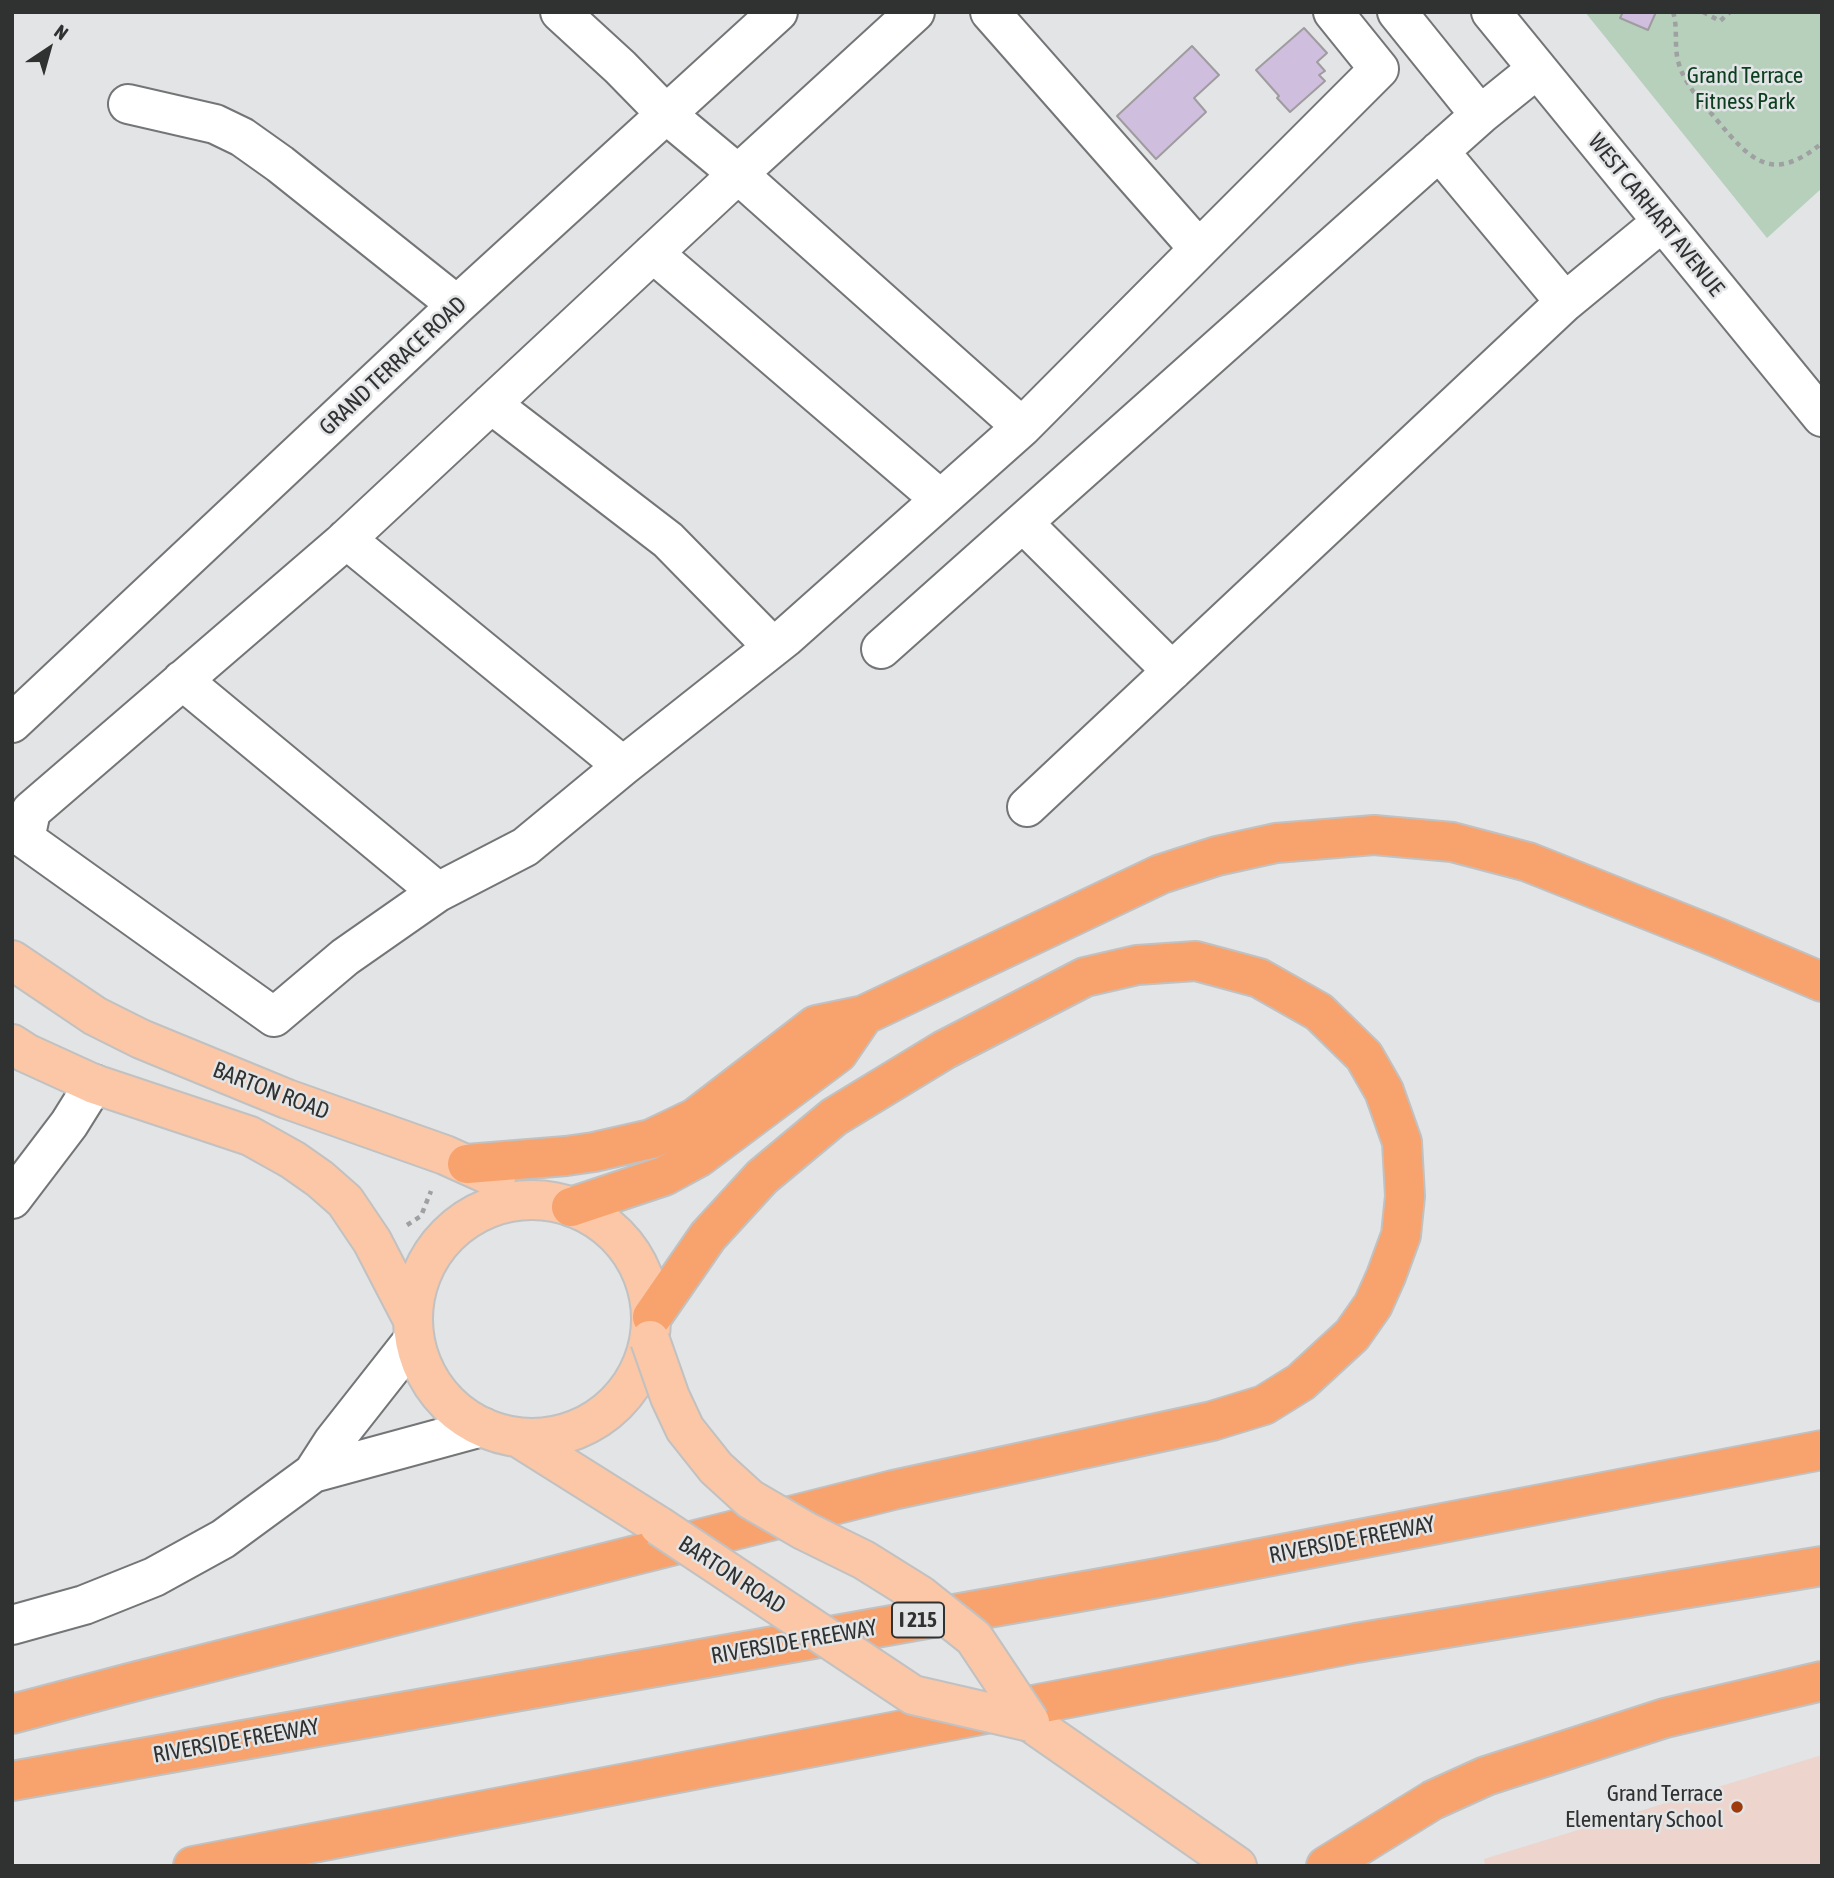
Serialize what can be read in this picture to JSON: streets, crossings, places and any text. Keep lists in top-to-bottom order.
{
  "streets": {
    "highway": ["RIVERSIDE FREEWAY", "I 215"],
    "main road": ["BARTON ROAD"],
    "street": ["WEST CARHART AVENUE", "GRAND TERRACE ROAD"]
  },
  "parks": ["Grand Terrace Fitness Park"],
  "places": ["Grand Terrace Elementary School"],
  "north": "top right"
}
